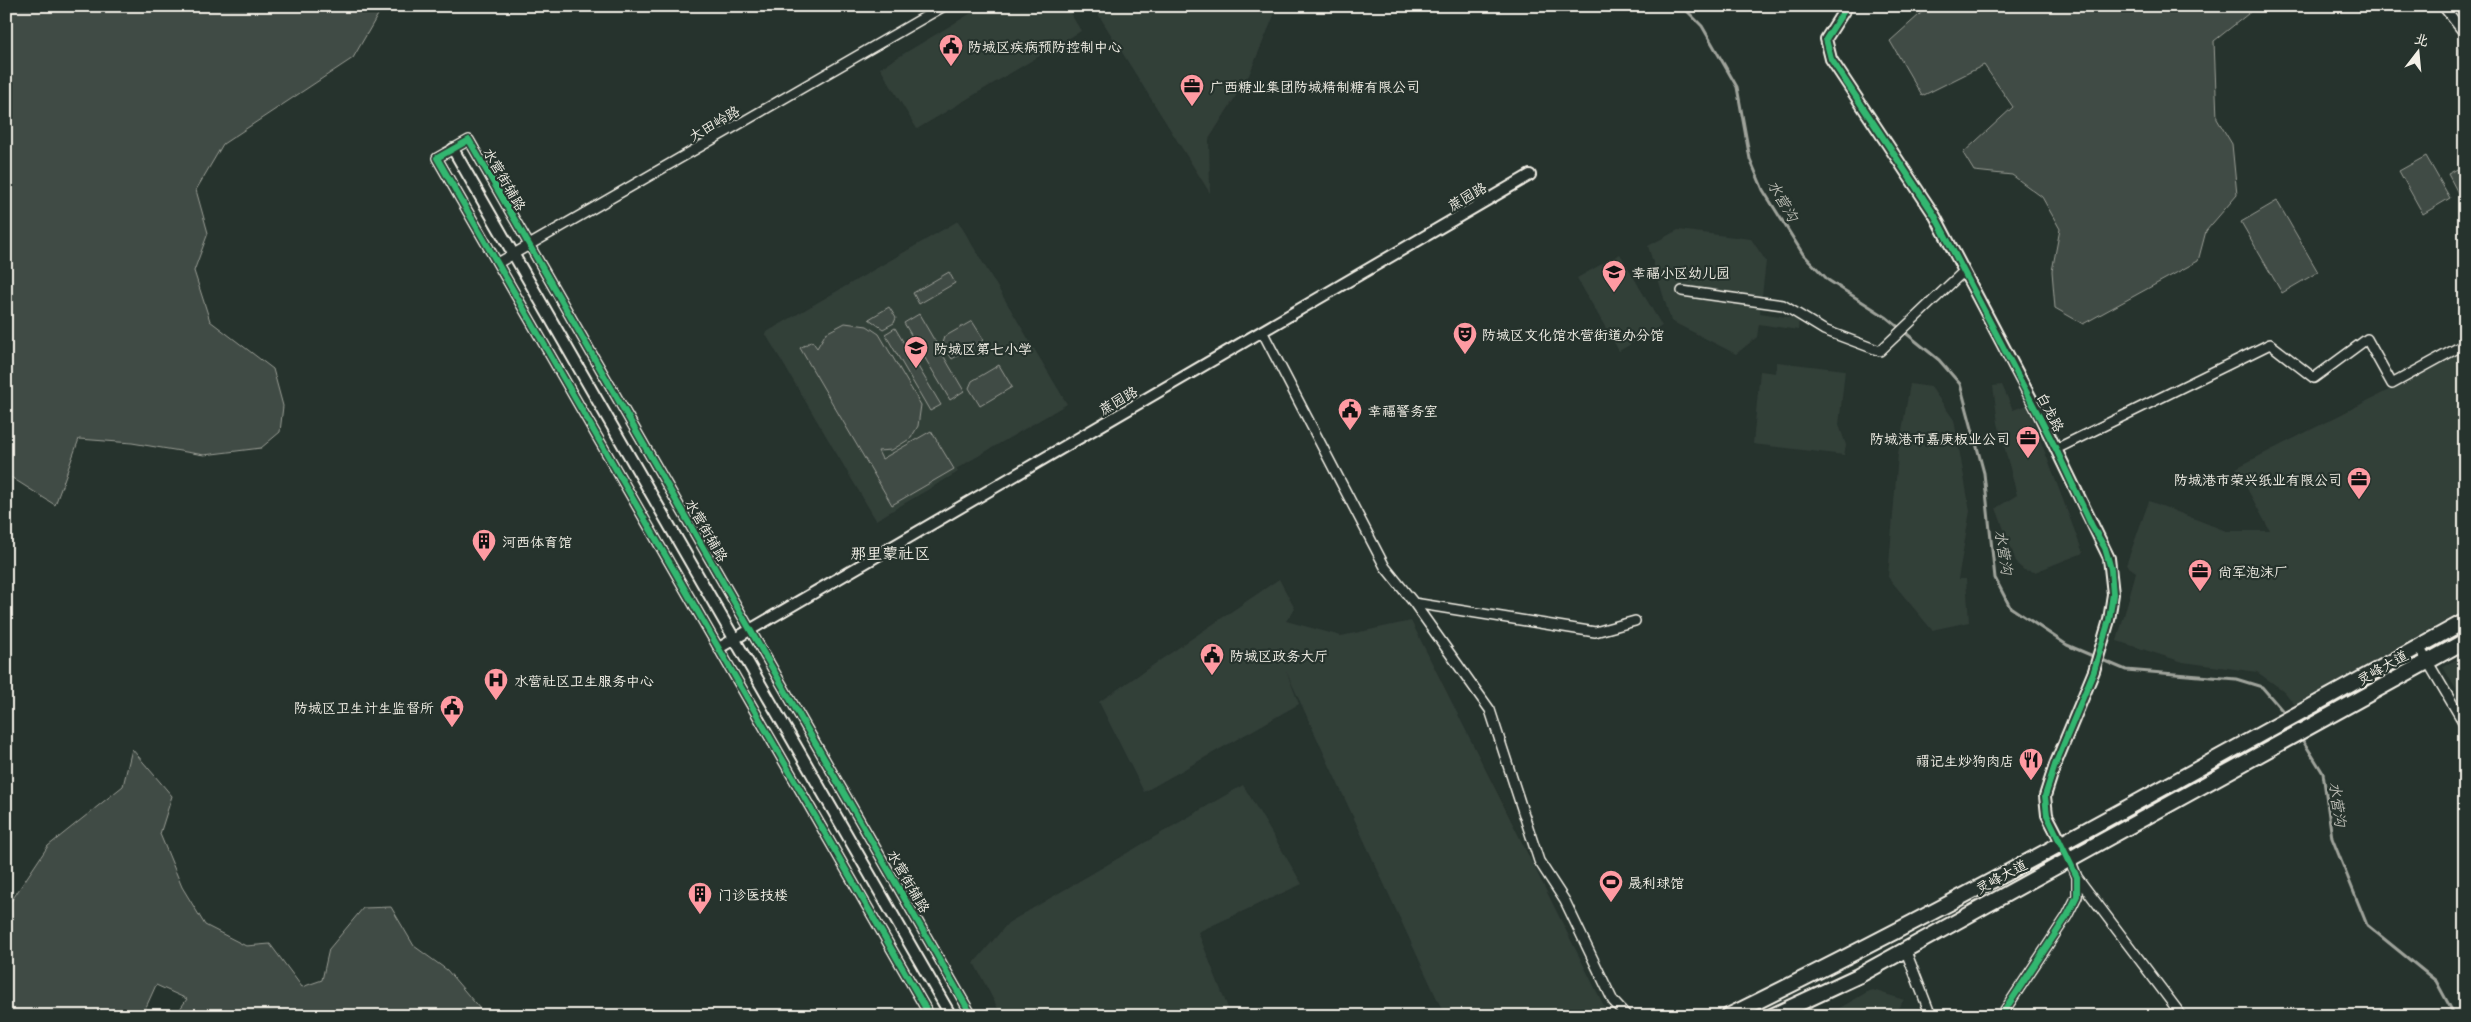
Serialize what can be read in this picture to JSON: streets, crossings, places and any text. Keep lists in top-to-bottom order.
{
  "streets": {
    "main road": ["灵峰大道"],
    "street": [
      "大田岭路",
      "水营街辅路",
      "蔗园路",
      "白龙路"
    ]
  },
  "crossings": [
    ["大田岭路", "水营街辅路"],
    ["水营街辅路", "蔗园路"],
    ["白龙路", "灵峰大道"]
  ],
  "districts": ["那里蒙社区"],
  "water": ["水营沟"],
  "places": {
    "public building": [
      "防城区疾病预防控制中心",
      "幸福警务室",
      "防城区政务大厅",
      "防城区卫生计生监督所"
    ],
    "office": [
      "广西糖业集团防城精制糖有限公司",
      "防城港市嘉庚板业公司",
      "防城港市荣兴纸业有限公司",
      "尚军泡沫厂"
    ],
    "school or university": ["幸福小区幼儿园", "防城区第七小学"],
    "theatre": ["防城区文化馆水营街道办分馆"],
    "building": ["河西体育馆", "门诊医技楼"],
    "hospital": ["水营社区卫生服务中心"],
    "restaurant": ["禤记生炒狗肉店"],
    "sports": ["晟利球馆"]
  },
  "north": "top"
}
